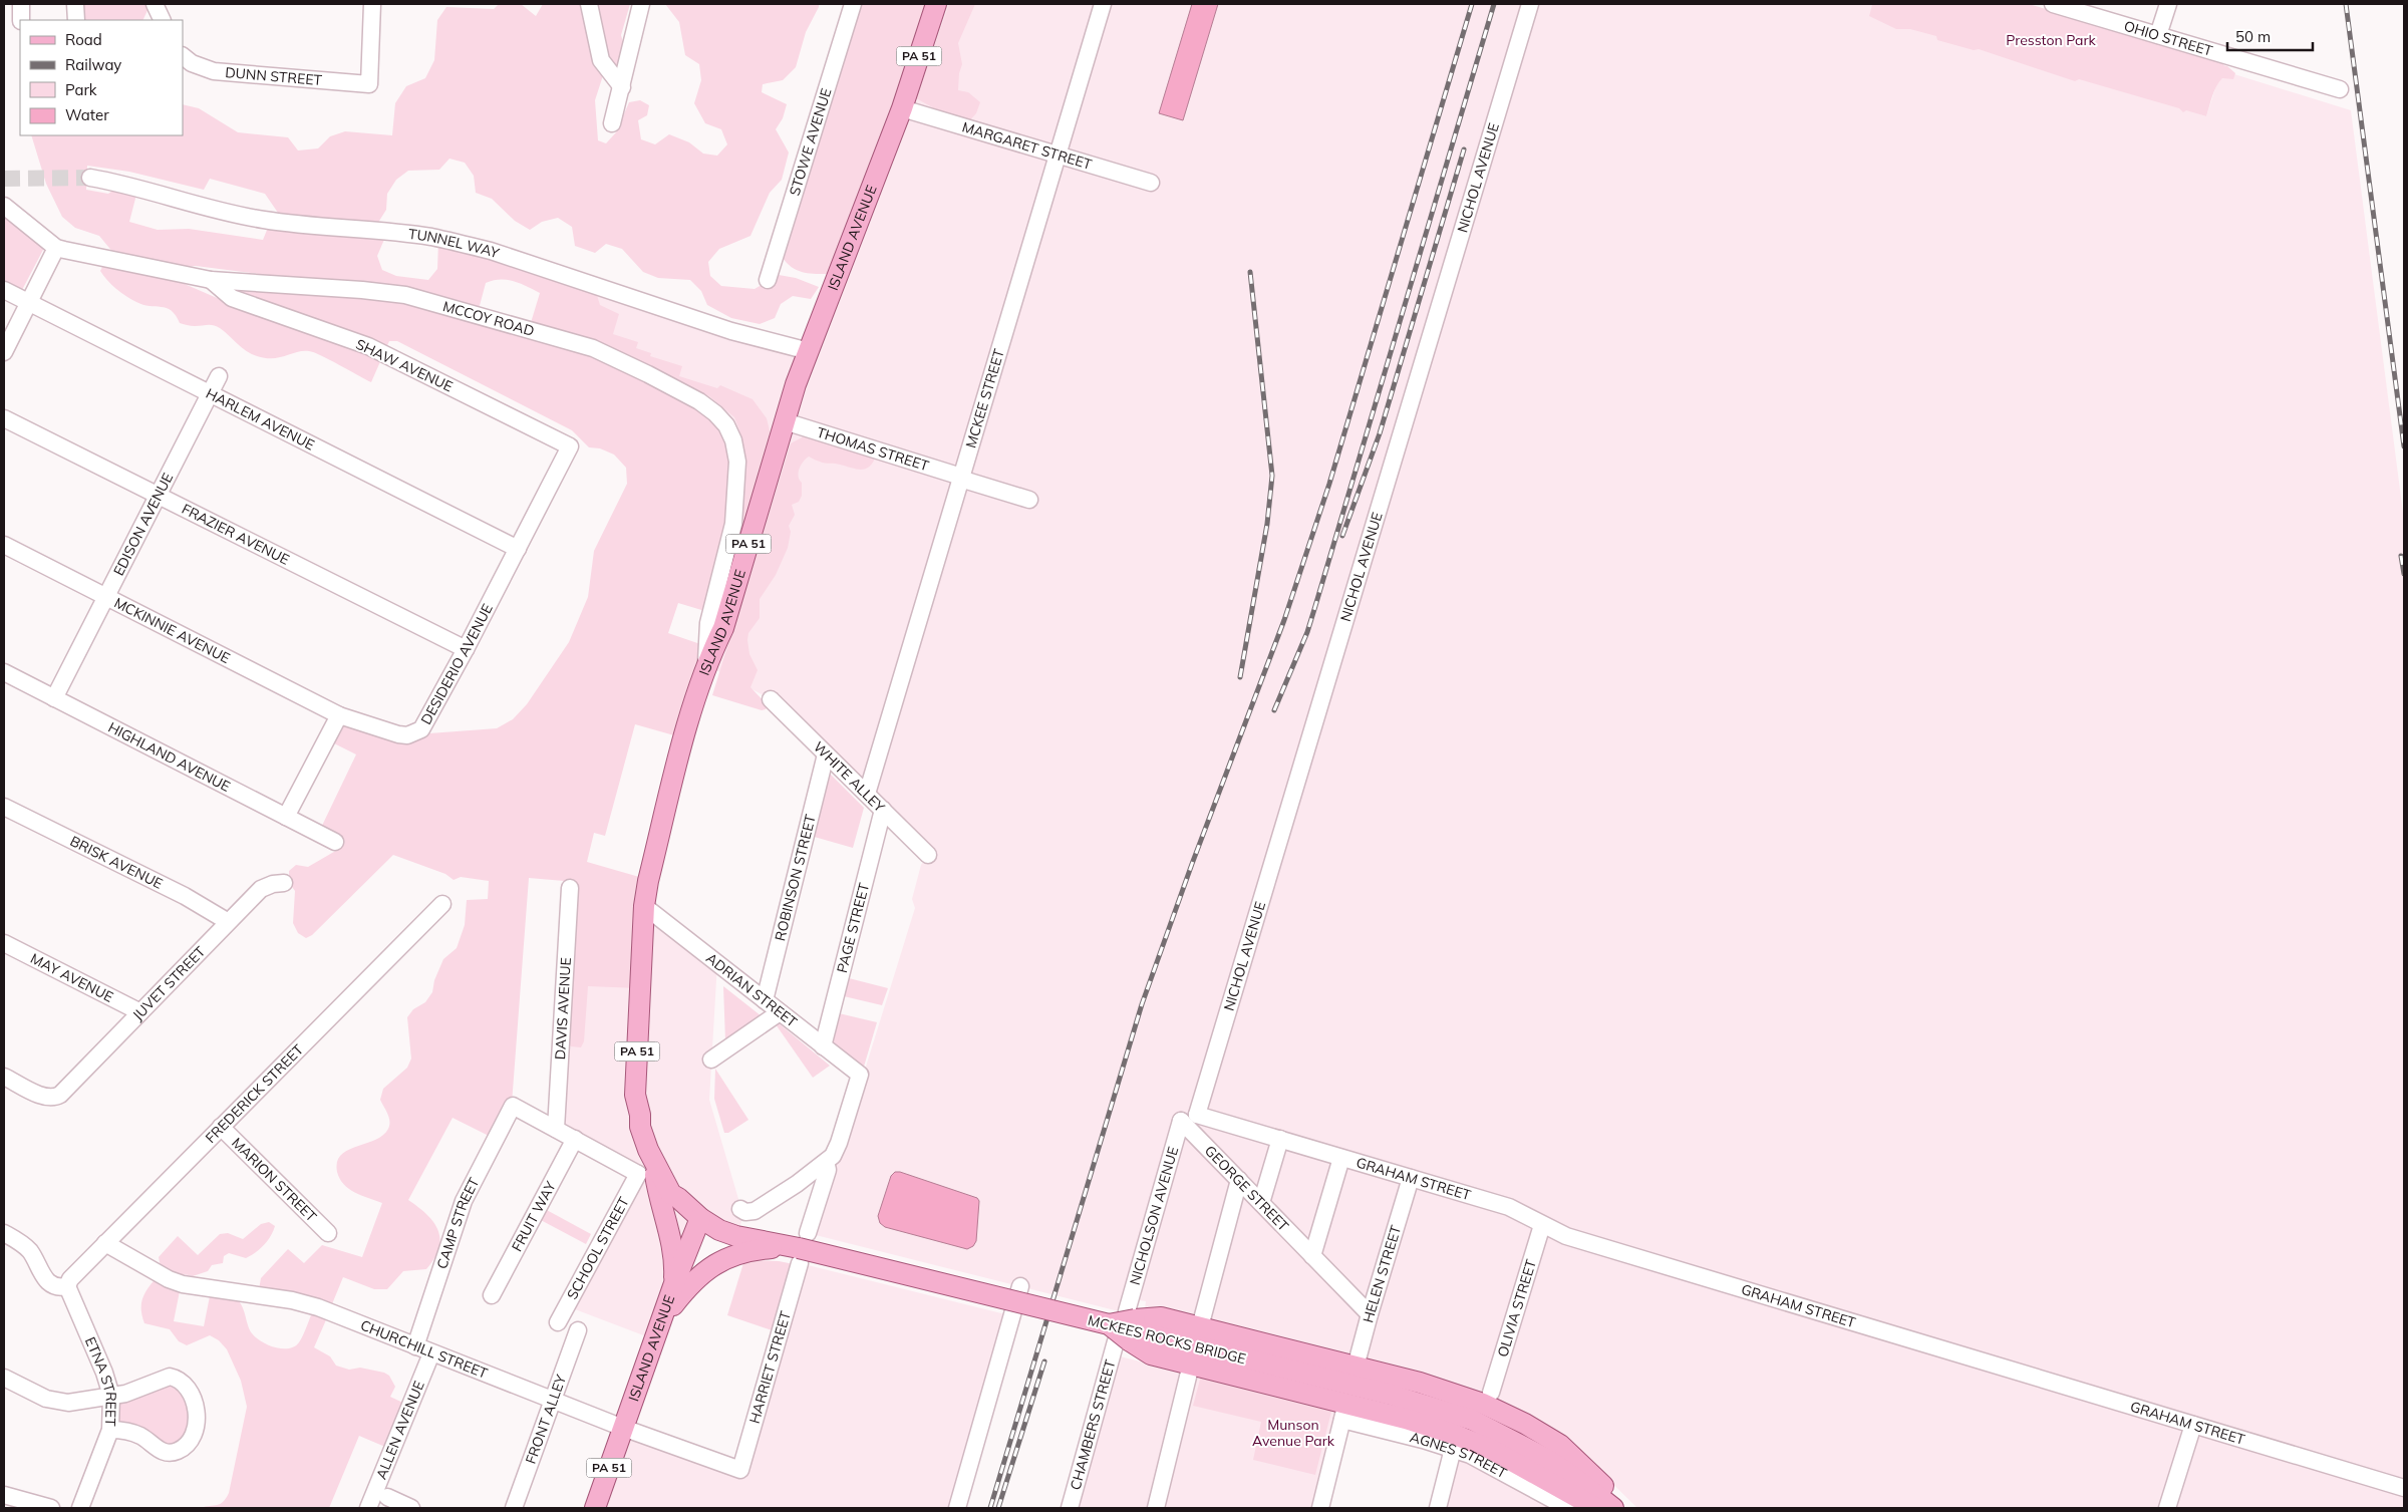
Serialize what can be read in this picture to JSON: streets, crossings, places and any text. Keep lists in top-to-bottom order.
{
  "streets": {
    "main road": ["PA 51", "ISLAND AVENUE", "MCKEES ROCKS BRIDGE"],
    "street": [
      "OHIO STREET",
      "DUNN STREET",
      "STOWE AVENUE",
      "MARGARET STREET",
      "NICHOL AVENUE",
      "TUNNEL WAY",
      "MCCOY ROAD",
      "SHAW AVENUE",
      "MCKEE STREET",
      "HARLEM AVENUE",
      "THOMAS STREET",
      "EDISON AVENUE",
      "FRAZIER AVENUE",
      "MCKINNIE AVENUE",
      "DESIDERIO AVENUE",
      "HIGHLAND AVENUE",
      "WHITE ALLEY",
      "BRISK AVENUE",
      "ROBINSON STREET",
      "PAGE STREET",
      "MAY AVENUE",
      "JUVET STREET",
      "ADRIAN STREET",
      "DAVIS AVENUE",
      "FREDERICK STREET",
      "GRAHAM STREET",
      "MARION STREET",
      "GEORGE STREET",
      "NICHOLSON AVENUE",
      "FRUIT WAY",
      "CAMP STREET",
      "SCHOOL STREET",
      "HELEN STREET",
      "OLIVIA STREET",
      "CHURCHILL STREET",
      "HARRIET STREET",
      "ETNA STREET",
      "FRONT ALLEY",
      "CHAMBERS STREET",
      "ALLEN AVENUE",
      "AGNES STREET"
    ]
  },
  "crossings": [
    ["MARGARET STREET", "ISLAND AVENUE"],
    ["MARGARET STREET", "MCKEE STREET"],
    ["NICHOL AVENUE", "GRAHAM STREET"],
    ["ISLAND AVENUE", "TUNNEL WAY"],
    ["ISLAND AVENUE", "MCCOY ROAD"],
    ["ISLAND AVENUE", "THOMAS STREET"],
    ["ISLAND AVENUE", "ADRIAN STREET"],
    ["ISLAND AVENUE", "SCHOOL STREET"],
    ["ISLAND AVENUE", "MCKEES ROCKS BRIDGE"],
    ["ISLAND AVENUE", "CHURCHILL STREET"],
    ["MCCOY ROAD", "SHAW AVENUE"],
    ["SHAW AVENUE", "DESIDERIO AVENUE"],
    ["MCKEE STREET", "THOMAS STREET"],
    ["MCKEE STREET", "WHITE ALLEY"],
    ["HARLEM AVENUE", "EDISON AVENUE"],
    ["HARLEM AVENUE", "DESIDERIO AVENUE"],
    ["EDISON AVENUE", "FRAZIER AVENUE"],
    ["EDISON AVENUE", "MCKINNIE AVENUE"],
    ["EDISON AVENUE", "HIGHLAND AVENUE"],
    ["FRAZIER AVENUE", "DESIDERIO AVENUE"],
    ["MCKINNIE AVENUE", "DESIDERIO AVENUE"],
    ["WHITE ALLEY", "ROBINSON STREET"],
    ["WHITE ALLEY", "PAGE STREET"],
    ["BRISK AVENUE", "JUVET STREET"],
    ["ROBINSON STREET", "ADRIAN STREET"],
    ["PAGE STREET", "ADRIAN STREET"],
    ["MAY AVENUE", "JUVET STREET"],
    ["ADRIAN STREET", "HARRIET STREET"],
    ["DAVIS AVENUE", "CAMP STREET"],
    ["FREDERICK STREET", "MARION STREET"],
    ["FREDERICK STREET", "CHURCHILL STREET"],
    ["FREDERICK STREET", "ETNA STREET"],
    ["GRAHAM STREET", "HELEN STREET"],
    ["GRAHAM STREET", "OLIVIA STREET"],
    ["GEORGE STREET", "NICHOLSON AVENUE"],
    ["GEORGE STREET", "HELEN STREET"],
    ["NICHOLSON AVENUE", "MCKEES ROCKS BRIDGE"],
    ["NICHOLSON AVENUE", "CHAMBERS STREET"],
    ["CAMP STREET", "CHURCHILL STREET"],
    ["MCKEES ROCKS BRIDGE", "HARRIET STREET"],
    ["MCKEES ROCKS BRIDGE", "CHAMBERS STREET"],
    ["CHURCHILL STREET", "HARRIET STREET"],
    ["CHURCHILL STREET", "FRONT ALLEY"],
    ["CHURCHILL STREET", "ALLEN AVENUE"]
  ],
  "parks": ["Presston Park", "Munson Avenue Park"],
  "legend": [
    "Road",
    "Railway",
    "Park",
    "Water"
  ],
  "scale_bar": "50 m"
}
